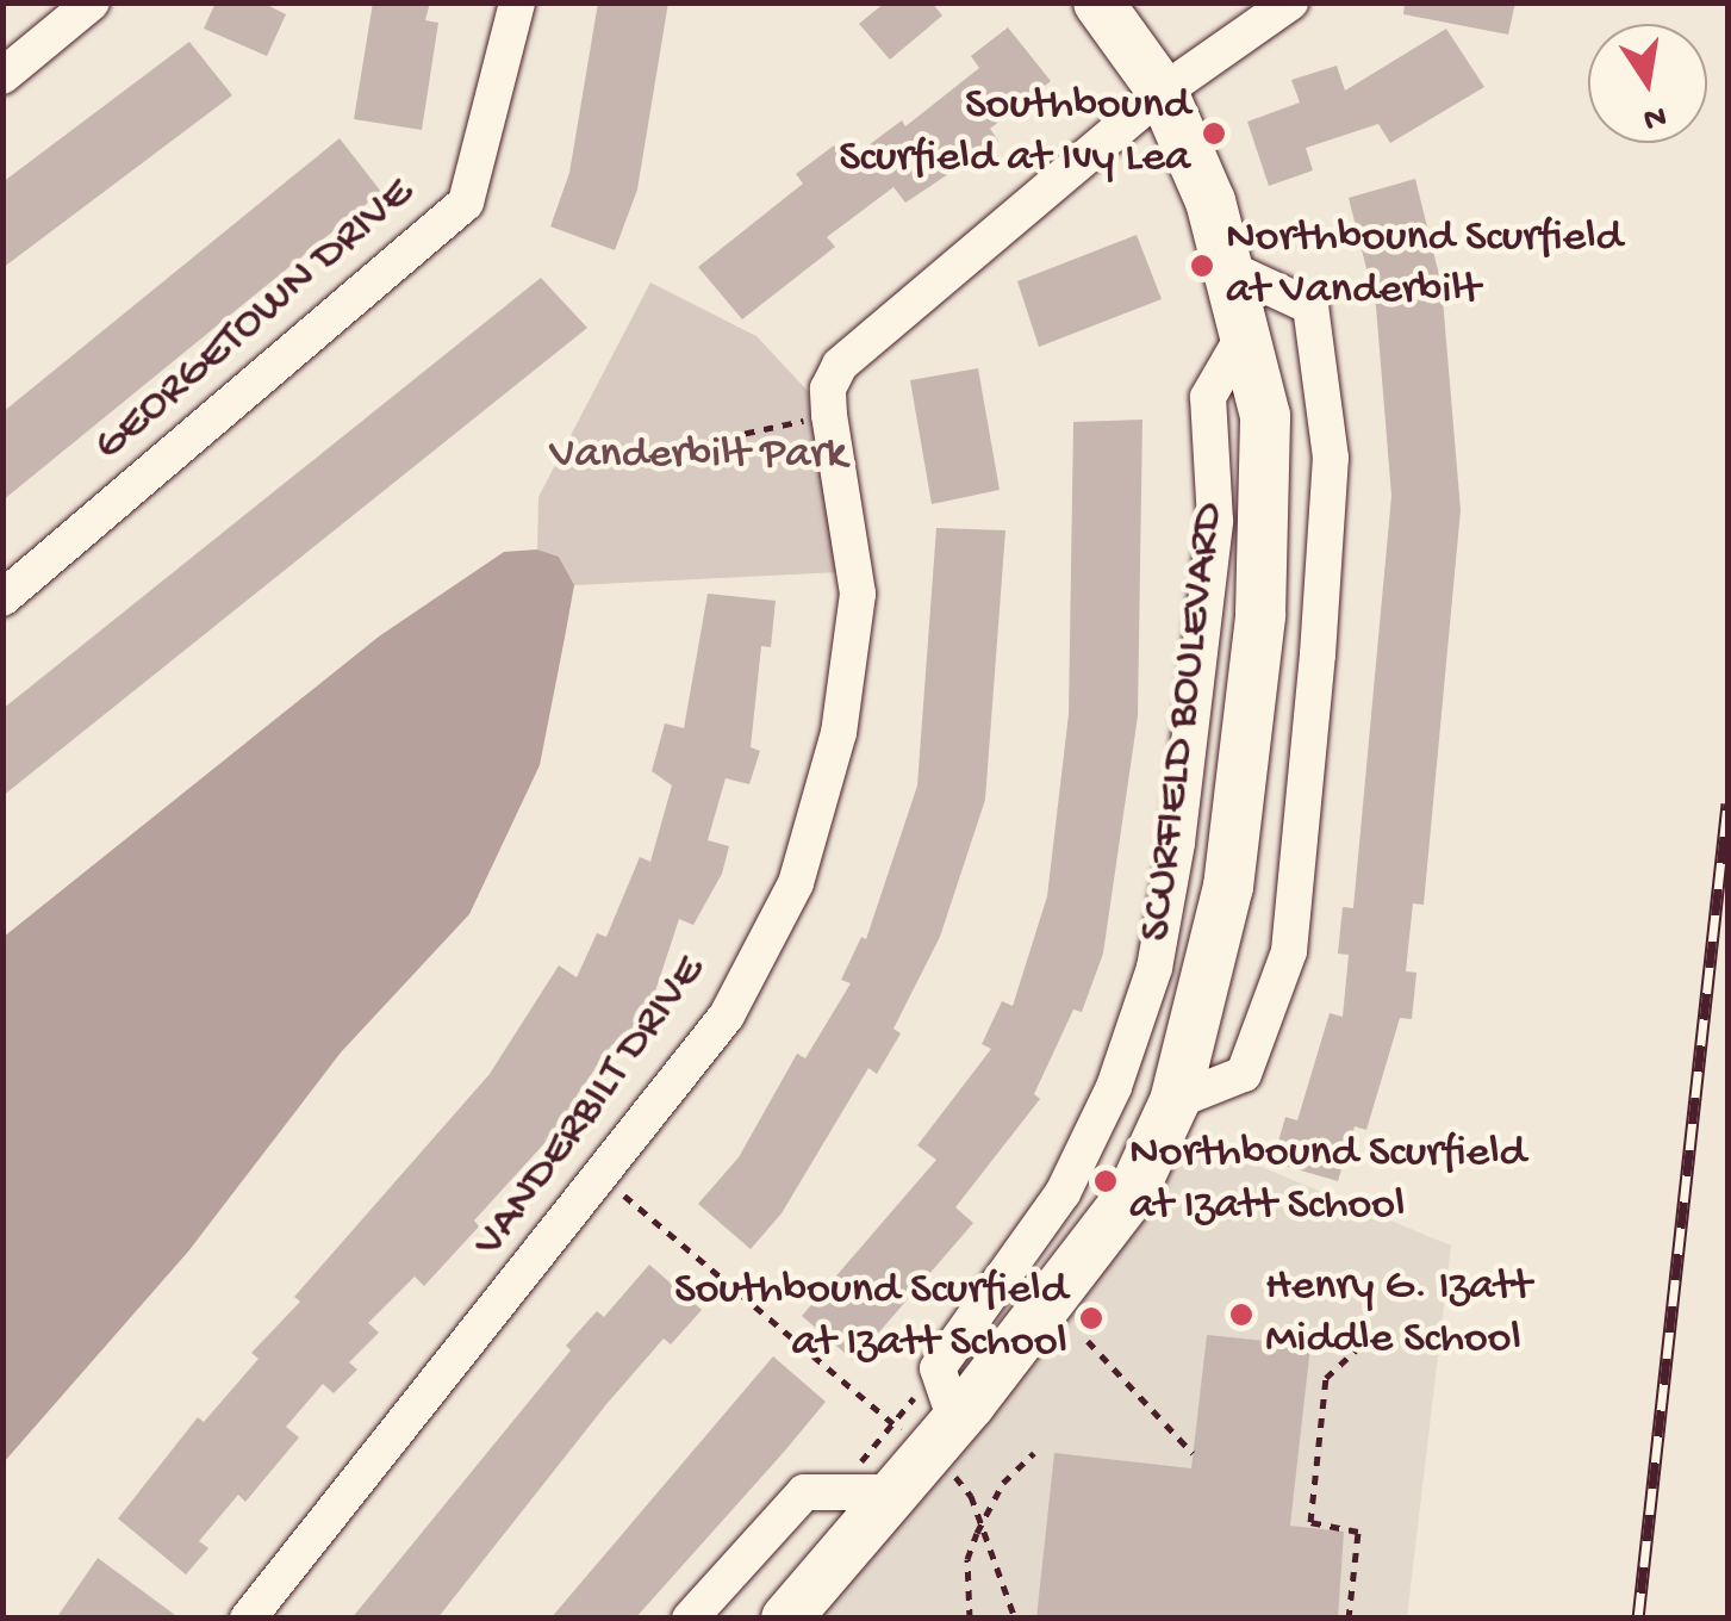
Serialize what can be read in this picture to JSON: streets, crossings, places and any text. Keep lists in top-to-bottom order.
{
  "streets": {
    "street": ["GEORGETOWN DRIVE", "SCURFIELD BOULEVARD", "VANDERBILT DRIVE"]
  },
  "crossings": [
    ["SCURFIELD BOULEVARD", "VANDERBILT DRIVE"]
  ],
  "parks": ["Vanderbilt Park"],
  "places": [
    "Southbound Scurfield at Ivy Lea",
    "Northbound Scurfield at Vanderbilt",
    "Northbound Scurfield at Izatt School",
    "Henry G. Izatt Middle School",
    "Southbound Scurfield at Izatt School"
  ],
  "north": "bottom"
}
